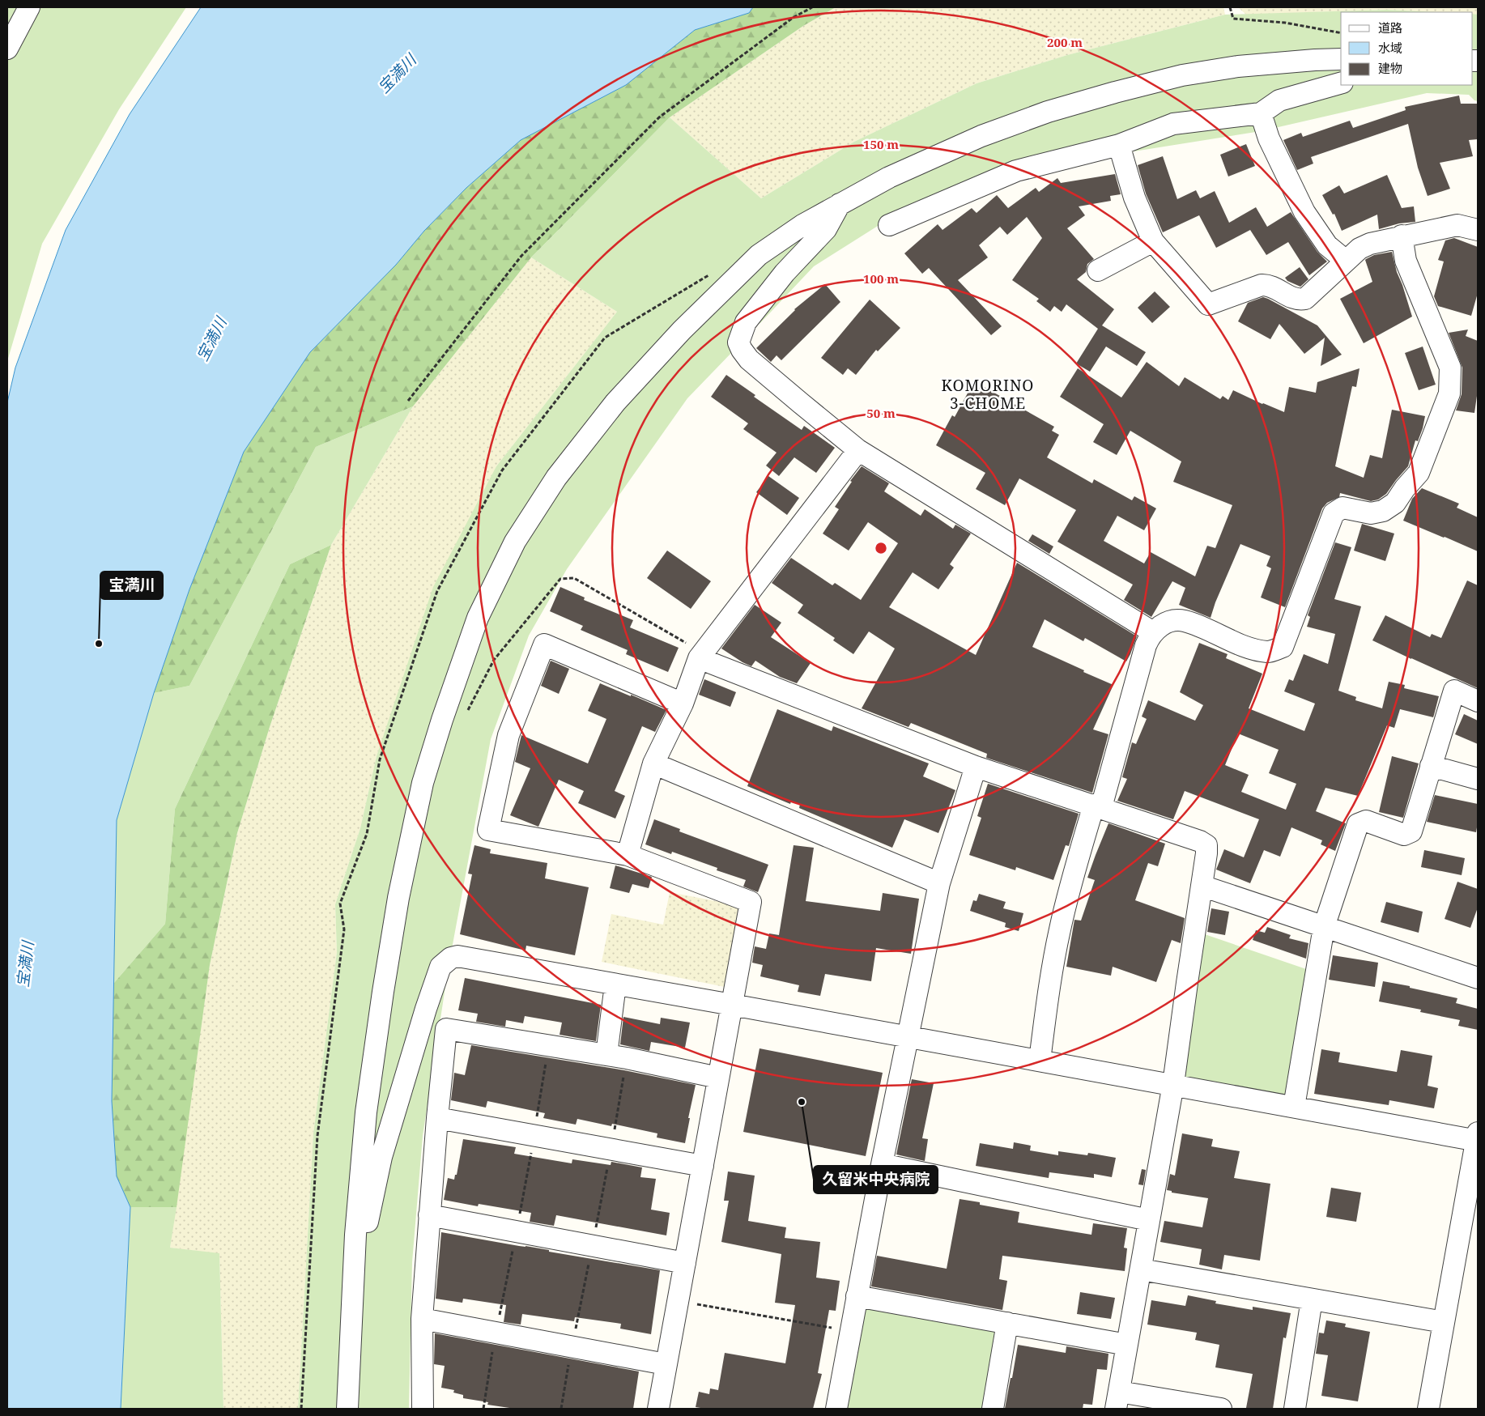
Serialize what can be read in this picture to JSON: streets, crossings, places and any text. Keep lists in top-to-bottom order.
{
  "districts": ["KOMORINO 3-CHOME"],
  "water": ["宝満川"],
  "places": ["宝満川", "久留米中央病院"],
  "legend": ["道路", "水域", "建物"],
  "rings": [
    "200 m",
    "150 m",
    "100 m",
    "50 m"
  ]
}
